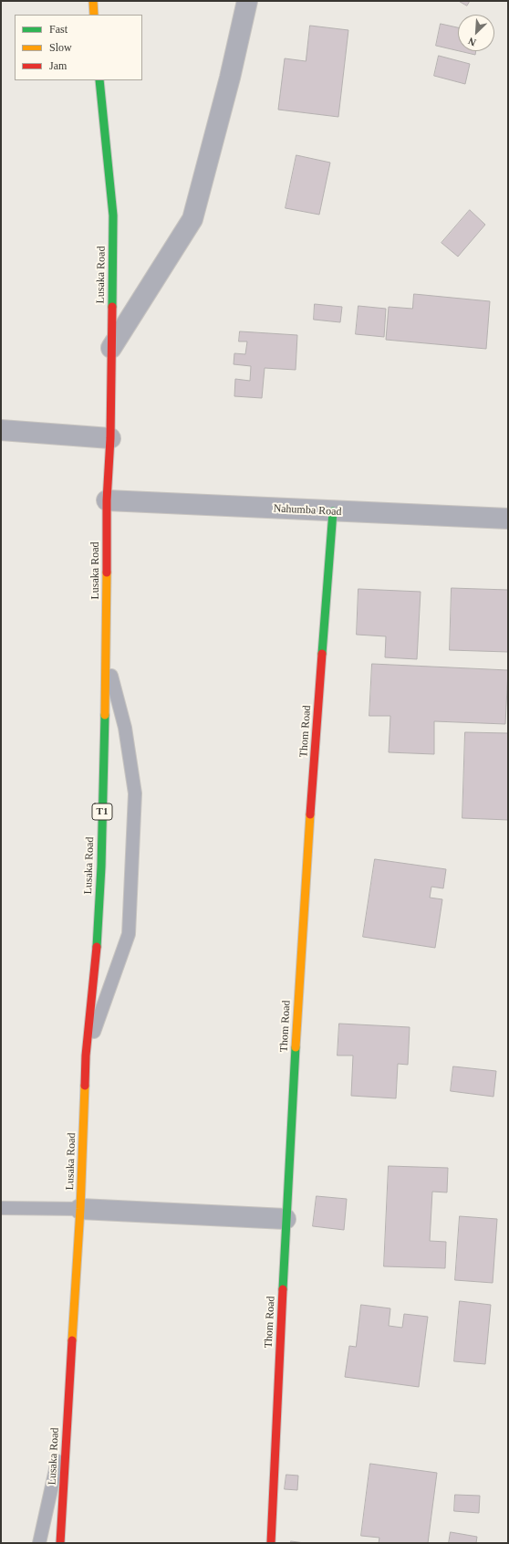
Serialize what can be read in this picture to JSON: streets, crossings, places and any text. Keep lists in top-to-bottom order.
{
  "streets": {
    "main road": ["Lusaka Road", "Thom Road", "T1"],
    "street": ["Nahumba Road"]
  },
  "crossings": [
    ["Lusaka Road", "Nahumba Road"],
    ["Nahumba Road", "Thom Road"]
  ],
  "legend": ["Fast", "Slow", "Jam"],
  "north": "bottom left"
}
